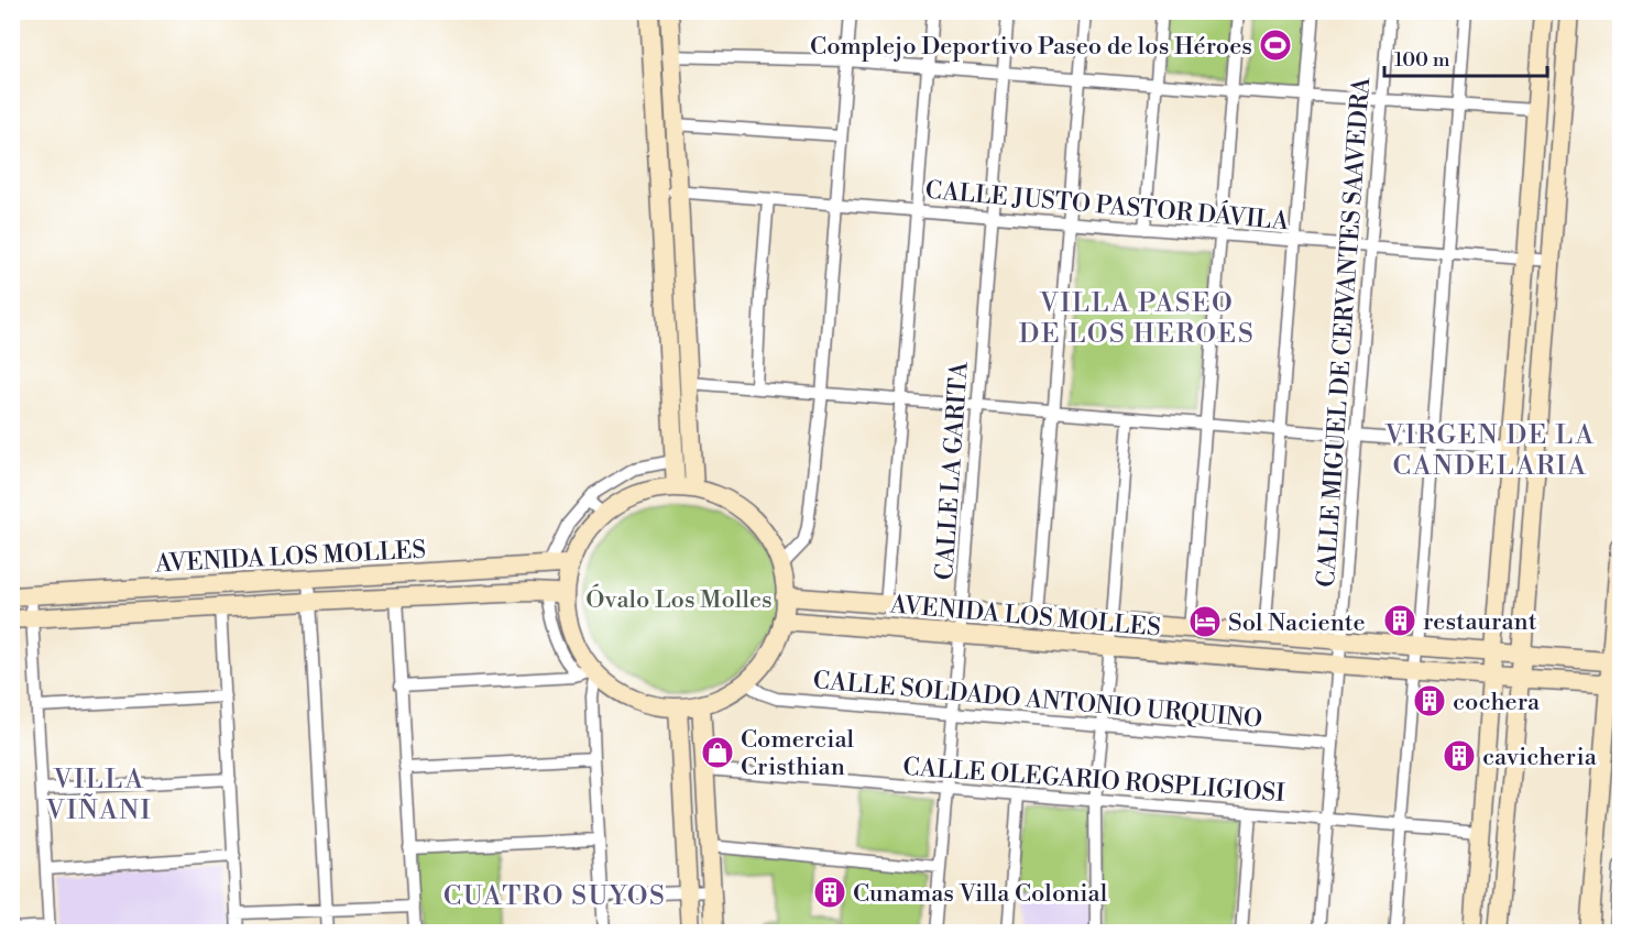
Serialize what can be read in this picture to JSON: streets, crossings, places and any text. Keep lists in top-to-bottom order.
{
  "streets": {
    "street": [
      "CALLE JUSTO PASTOR DÁVILA",
      "CALLE MIGUEL DE CERVANTES SAAVEDRA",
      "CALLE LA GARITA",
      "AVENIDA LOS MOLLES",
      "CALLE SOLDADO ANTONIO URQUINO",
      "CALLE OLEGARIO ROSPLIGIOSI"
    ]
  },
  "crossings": [
    ["CALLE JUSTO PASTOR DÁVILA", "CALLE MIGUEL DE CERVANTES SAAVEDRA"],
    ["CALLE JUSTO PASTOR DÁVILA", "CALLE LA GARITA"],
    ["CALLE MIGUEL DE CERVANTES SAAVEDRA", "AVENIDA LOS MOLLES"],
    ["CALLE MIGUEL DE CERVANTES SAAVEDRA", "CALLE SOLDADO ANTONIO URQUINO"],
    ["CALLE MIGUEL DE CERVANTES SAAVEDRA", "CALLE OLEGARIO ROSPLIGIOSI"],
    ["CALLE LA GARITA", "AVENIDA LOS MOLLES"],
    ["CALLE LA GARITA", "CALLE SOLDADO ANTONIO URQUINO"],
    ["CALLE LA GARITA", "CALLE OLEGARIO ROSPLIGIOSI"],
    ["AVENIDA LOS MOLLES", "CALLE SOLDADO ANTONIO URQUINO"]
  ],
  "districts": [
    "VILLA PASEO DE LOS HEROES",
    "VIRGEN DE LA CANDELARIA",
    "VILLA VIÑANI",
    "CUATRO SUYOS"
  ],
  "parks": ["Óvalo Los Molles"],
  "places": {
    "sports": ["Complejo Deportivo Paseo de los Héroes"],
    "building": [
      "restaurant",
      "cochera",
      "cavicheria",
      "Cunamas Villa Colonial"
    ],
    "hotel": ["Sol Naciente"],
    "shop": ["Comercial Cristhian"]
  },
  "scale_bar": "100 m"
}
